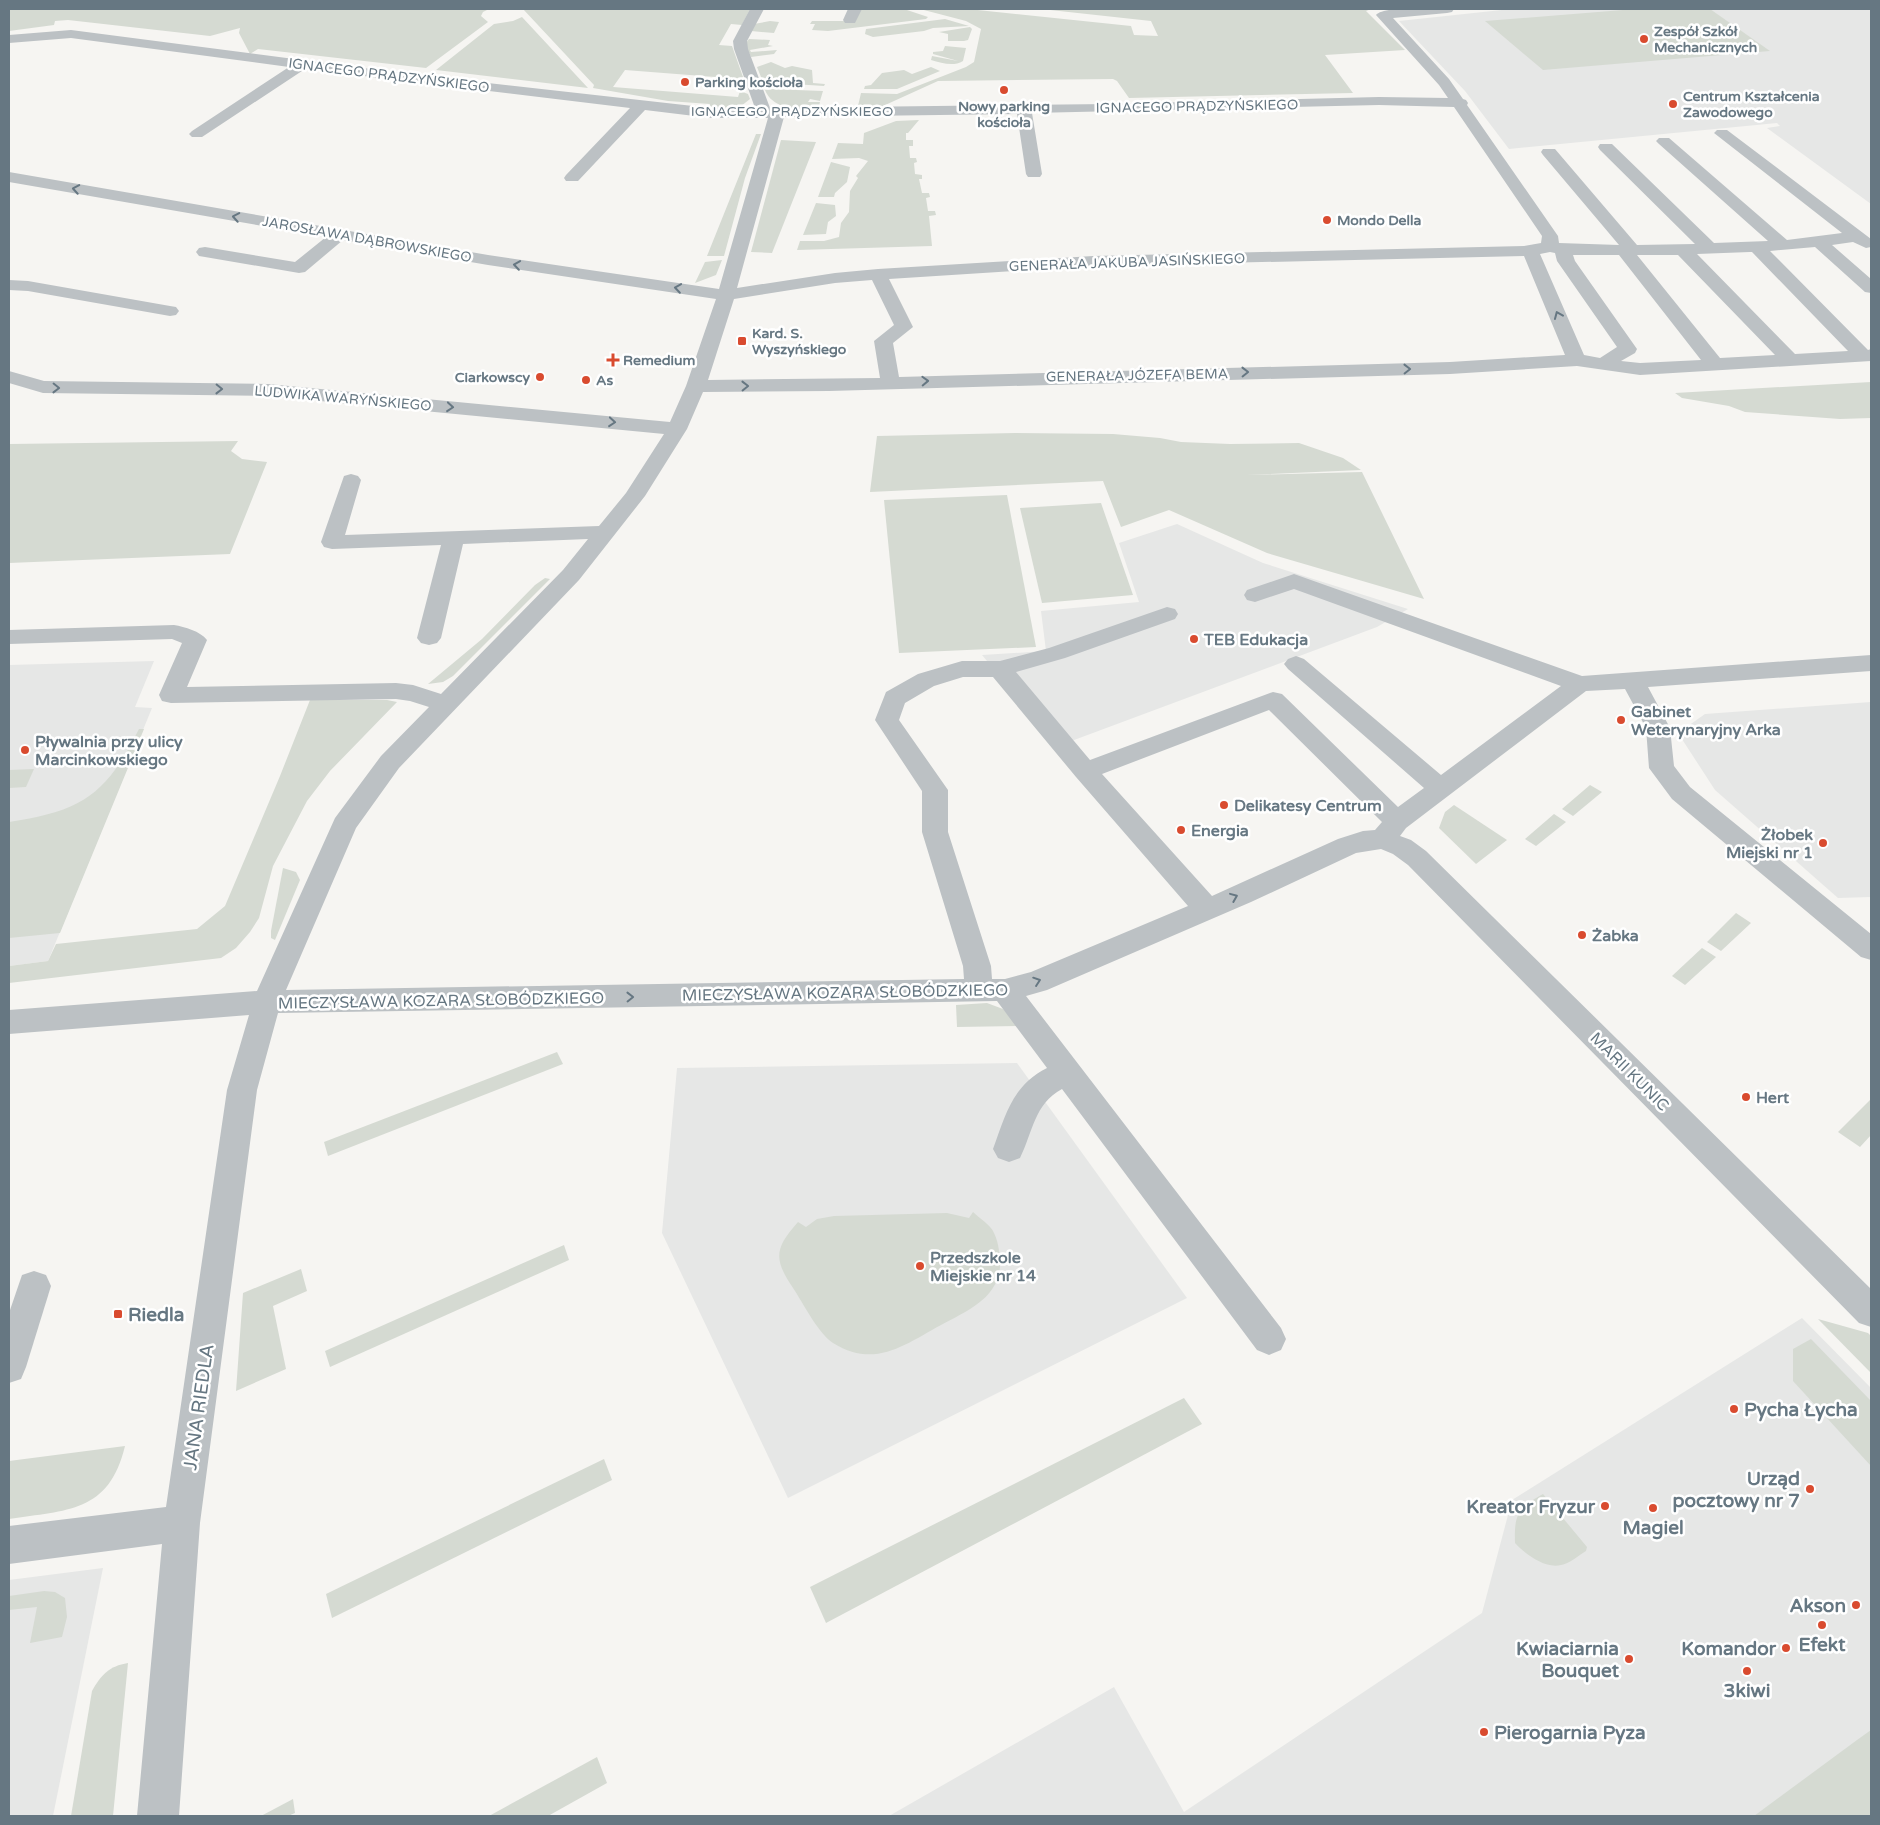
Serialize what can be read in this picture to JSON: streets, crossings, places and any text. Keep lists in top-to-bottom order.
{
  "streets": {
    "street": [
      "IGNACEGO PRĄDZYŃSKIEGO",
      "JAROSŁAWA DĄBROWSKIEGO",
      "GENERAŁA JAKUBA JASIŃSKIEGO",
      "GENERAŁA JÓZEFA BEMA",
      "LUDWIKA WARYŃSKIEGO",
      "MIECZYSŁAWA KOZARA SŁOBÓDZKIEGO",
      "MARII KUNIC",
      "JANA RIEDLA"
    ]
  },
  "crossings": [
    ["IGNACEGO PRĄDZYŃSKIEGO", "JANA RIEDLA"],
    ["JAROSŁAWA DĄBROWSKIEGO", "GENERAŁA JAKUBA JASIŃSKIEGO"],
    ["JAROSŁAWA DĄBROWSKIEGO", "JANA RIEDLA"],
    ["GENERAŁA JAKUBA JASIŃSKIEGO", "JANA RIEDLA"],
    ["GENERAŁA JÓZEFA BEMA", "JANA RIEDLA"],
    ["LUDWIKA WARYŃSKIEGO", "JANA RIEDLA"],
    ["MIECZYSŁAWA KOZARA SŁOBÓDZKIEGO", "MARII KUNIC"],
    ["MIECZYSŁAWA KOZARA SŁOBÓDZKIEGO", "JANA RIEDLA"]
  ],
  "one_way": ["JAROSŁAWA DĄBROWSKIEGO", "GENERAŁA JÓZEFA BEMA", "MIECZYSŁAWA KOZARA SŁOBÓDZKIEGO"],
  "places": {
    "other": [
      "Zespół Szkół Mechanicznych",
      "Parking kościoła",
      "Nowy parking kościoła",
      "Centrum Kształcenia Zawodowego",
      "Mondo Della",
      "Ciarkowscy",
      "As",
      "TEB Edukacja",
      "Gabinet Weterynaryjny Arka",
      "Pływalnia przy ulicy Marcinkowskiego",
      "Delikatesy Centrum",
      "Energia",
      "Żłobek Miejski nr 1",
      "Żabka",
      "Hert",
      "Przedszkole Miejskie nr 14",
      "Pycha Łycha",
      "Urząd pocztowy nr 7",
      "Kreator Fryzur",
      "Magiel",
      "Akson",
      "Efekt",
      "Komandor",
      "Kwiaciarnia Bouquet",
      "3kiwi",
      "Pierogarnia Pyza"
    ],
    "transit": ["Kard. S. Wyszyńskiego", "Riedla"],
    "health": ["Remedium"]
  }
}
